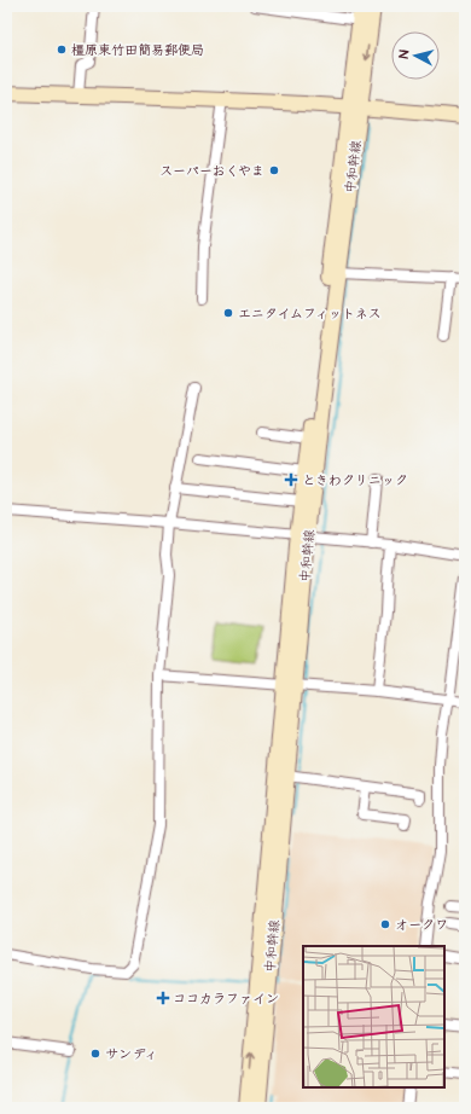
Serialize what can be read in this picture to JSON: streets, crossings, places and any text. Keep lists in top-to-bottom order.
{
  "streets": {
    "main road": ["中和幹線"]
  },
  "places": {
    "other": [
      "橿原東竹田簡易郵便局",
      "スーパーおくやま",
      "エニタイムフィットネス",
      "オークワ",
      "サンディ"
    ],
    "health": ["ときわクリニック", "ココカラファイン"]
  },
  "north": "left"
}
